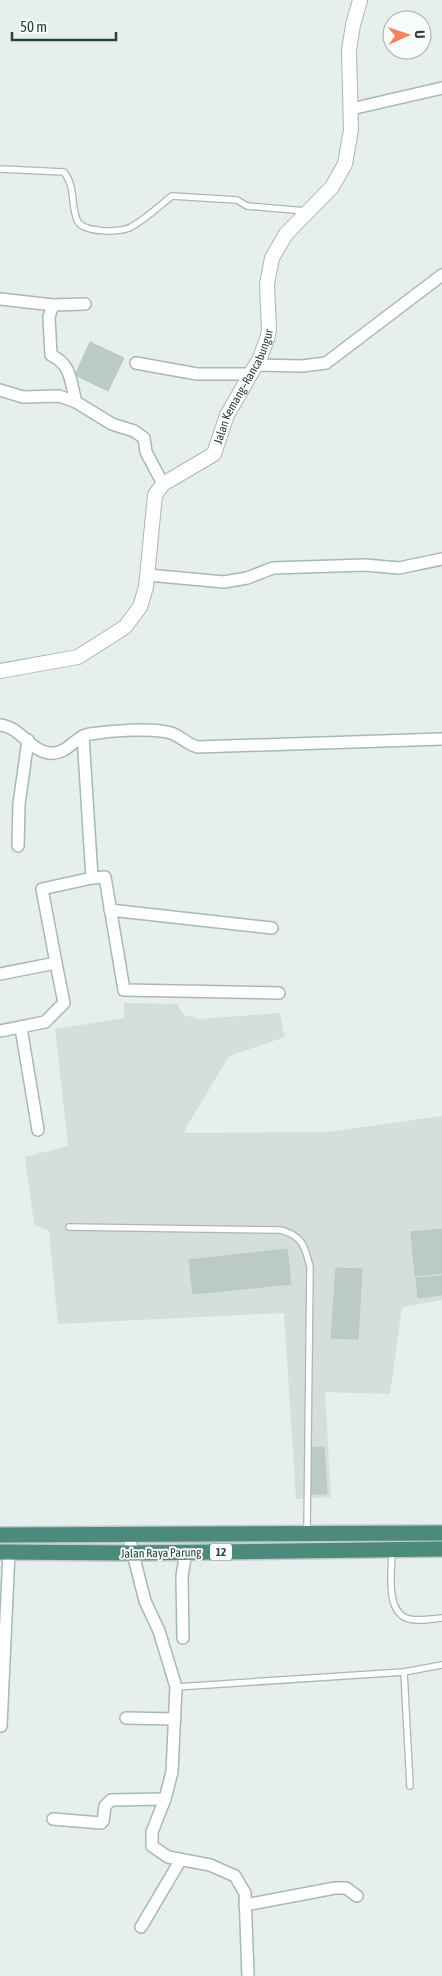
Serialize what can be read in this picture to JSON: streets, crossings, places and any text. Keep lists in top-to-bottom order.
{
  "streets": {
    "highway": ["12", "Jalan Raya Parung"],
    "street": ["Jalan Kemang–Rancabungur"]
  },
  "scale_bar": "50 m",
  "north": "right"
}
